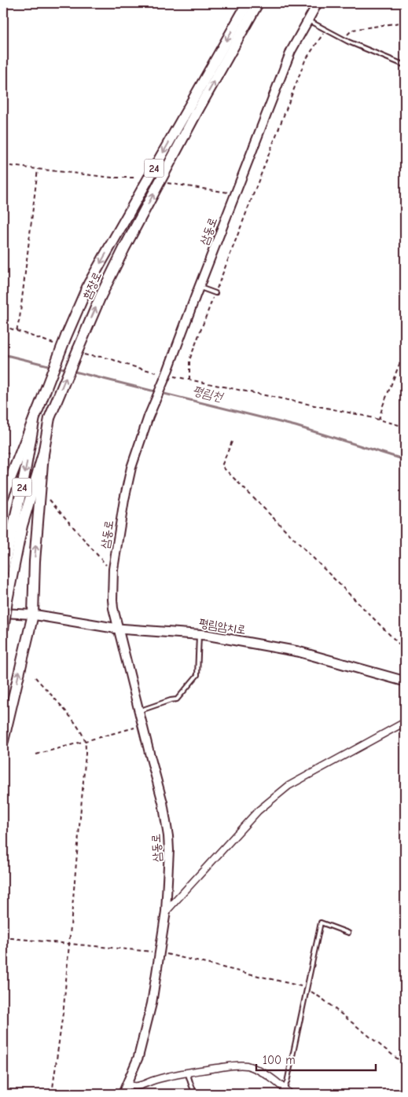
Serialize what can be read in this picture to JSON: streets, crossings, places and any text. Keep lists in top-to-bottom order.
{
  "streets": {
    "main road": ["24", "함장로", "평림암치로"],
    "street": ["삼동로"]
  },
  "crossings": [
    ["삼동로", "평림암치로"]
  ],
  "water": ["평림천"],
  "scale_bar": "100 m"
}
